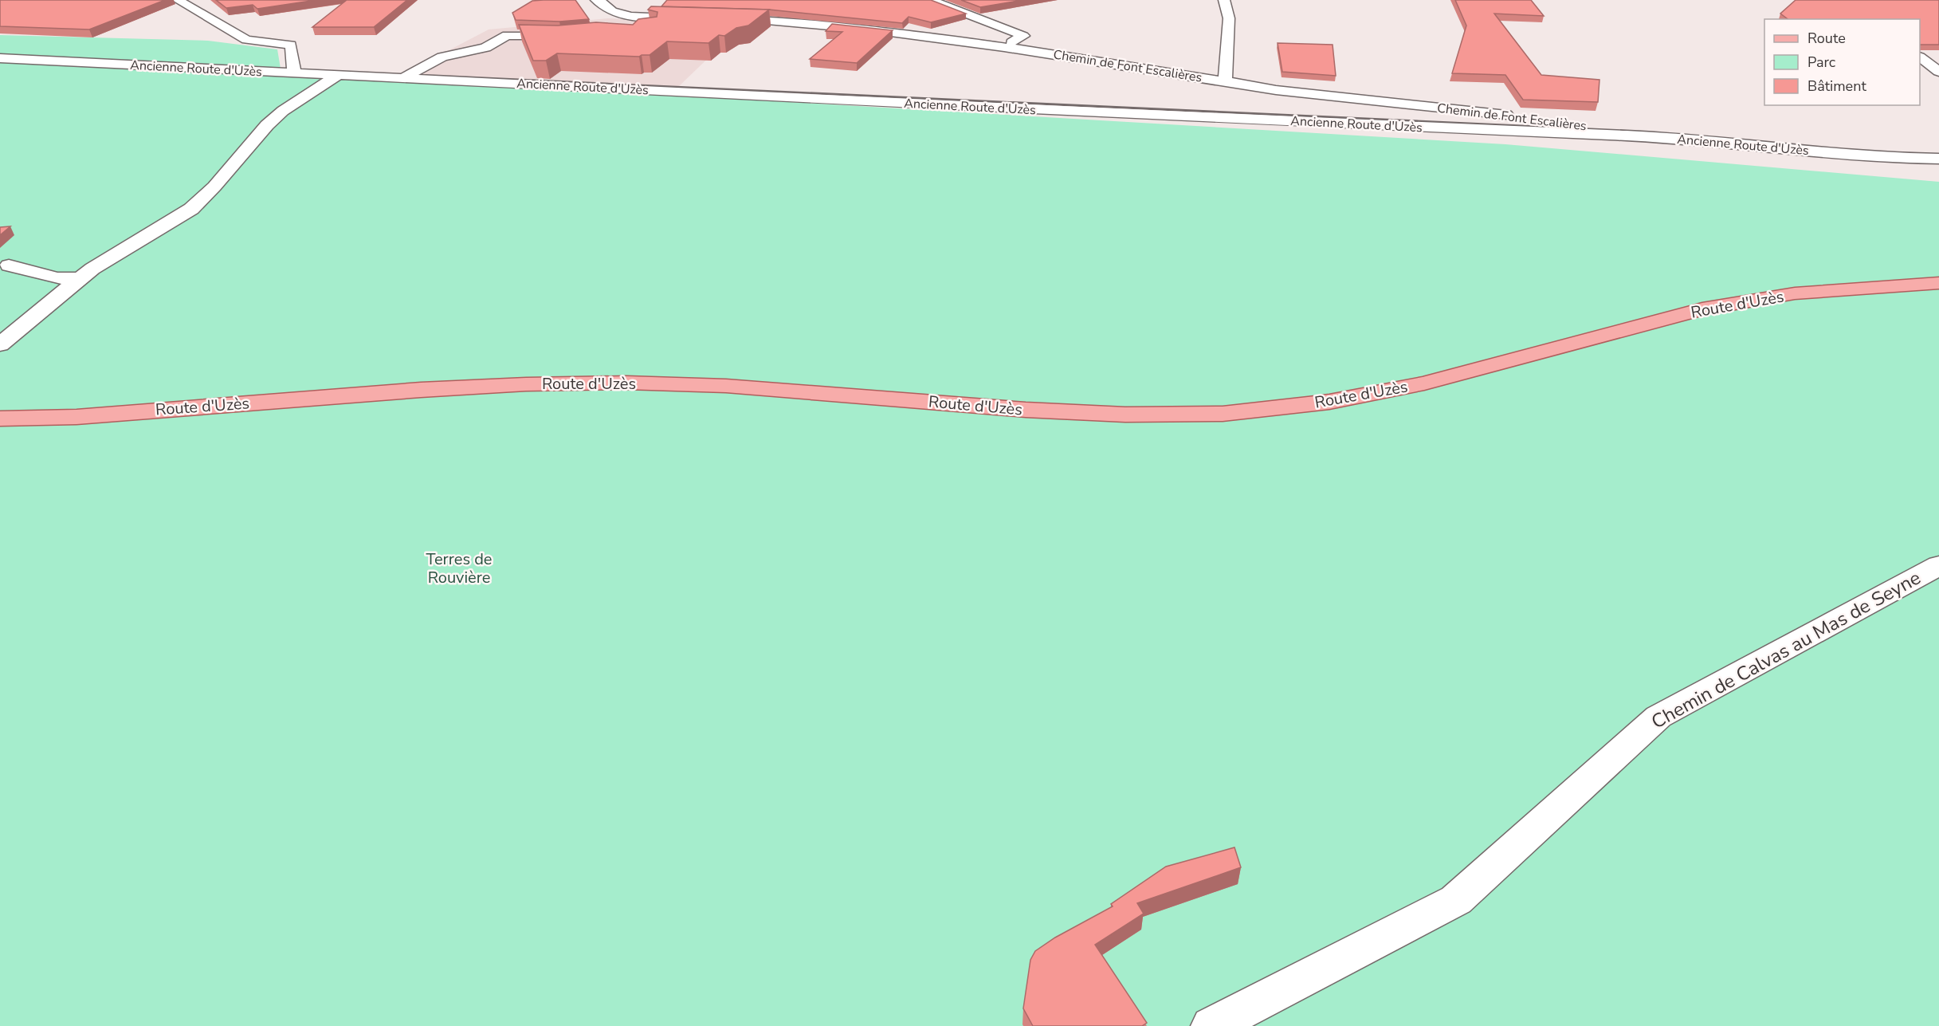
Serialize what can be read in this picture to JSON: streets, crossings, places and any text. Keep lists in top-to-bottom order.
{
  "streets": {
    "main road": ["Route d'Uzès"],
    "street": ["Chemin de Font Escalières", "Ancienne Route d'Uzès", "Chemin de Calvas au Mas de Seyne"]
  },
  "crossings": [
    ["Chemin de Font Escalières", "Ancienne Route d'Uzès"]
  ],
  "parks": ["Terres de Rouvière"],
  "legend": ["Route", "Parc", "Bâtiment"]
}
